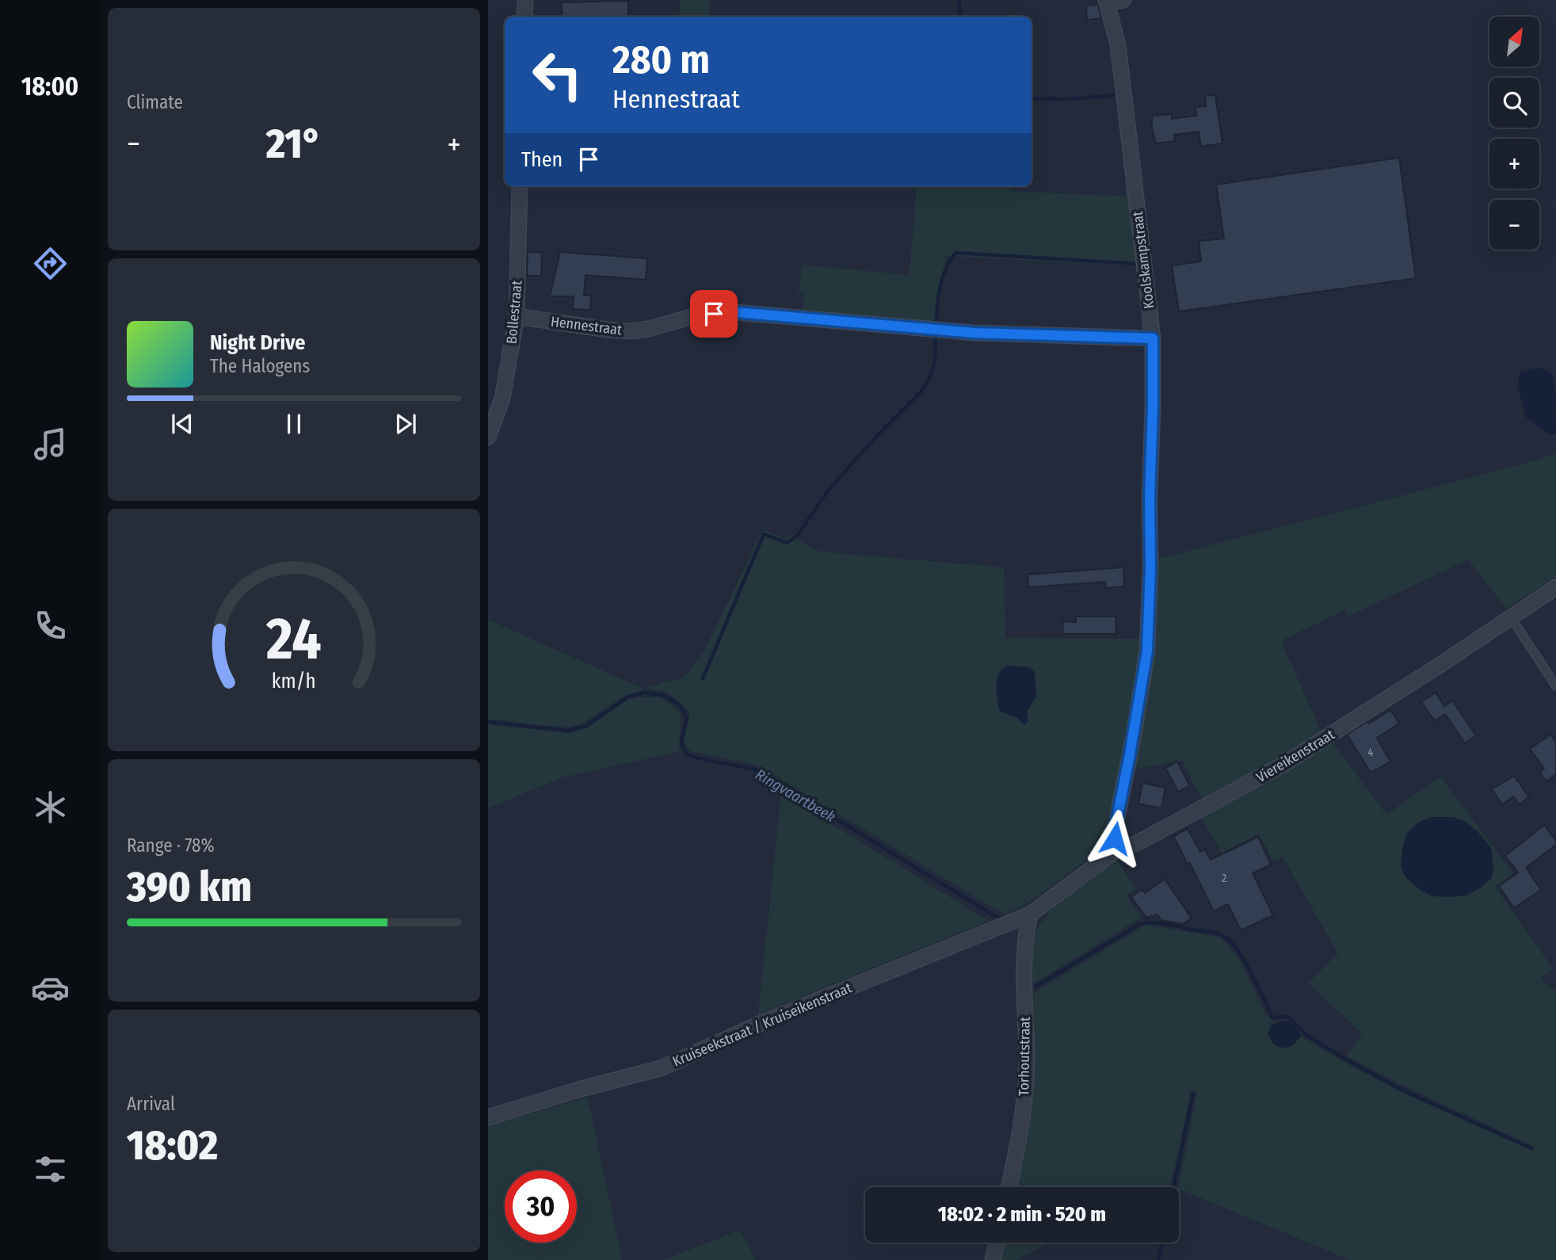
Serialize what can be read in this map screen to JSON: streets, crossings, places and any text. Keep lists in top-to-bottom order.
{
  "streets": {
    "street": [
      "Koolskampstraat",
      "Bollestraat",
      "Hennestraat",
      "Viereikenstraat",
      "Kruiseekstraat / Kruiseikenstraat",
      "Torhoutstraat"
    ]
  },
  "crossings": [
    ["Koolskampstraat", "Hennestraat"],
    ["Koolskampstraat", "Viereikenstraat"],
    ["Bollestraat", "Hennestraat"],
    ["Viereikenstraat", "Kruiseekstraat / Kruiseikenstraat"],
    ["Viereikenstraat", "Torhoutstraat"],
    ["Kruiseekstraat / Kruiseikenstraat", "Torhoutstraat"]
  ],
  "water": ["Ringvaartbeek"],
  "house_numbers": ["4", "2"],
  "north": "top right",
  "page": {
    "tabs": "18:00",
    "tile": [
      "Climate",
      ["Range · 78%", "390 km"],
      ["Arrival", "18:02"]
    ],
    "map_buttons": ["+", "−"],
    "turn": ["280 m", "Hennestraat"],
    "heat": ["−", "21°", "+"],
    "then": "Then",
    "song": ["Night Drive", "The Halogens"],
    "limit": "30",
    "trip": "18:02 · 2 min · 520 m",
    "gauge": ["24", "km/h"]
  }
}
